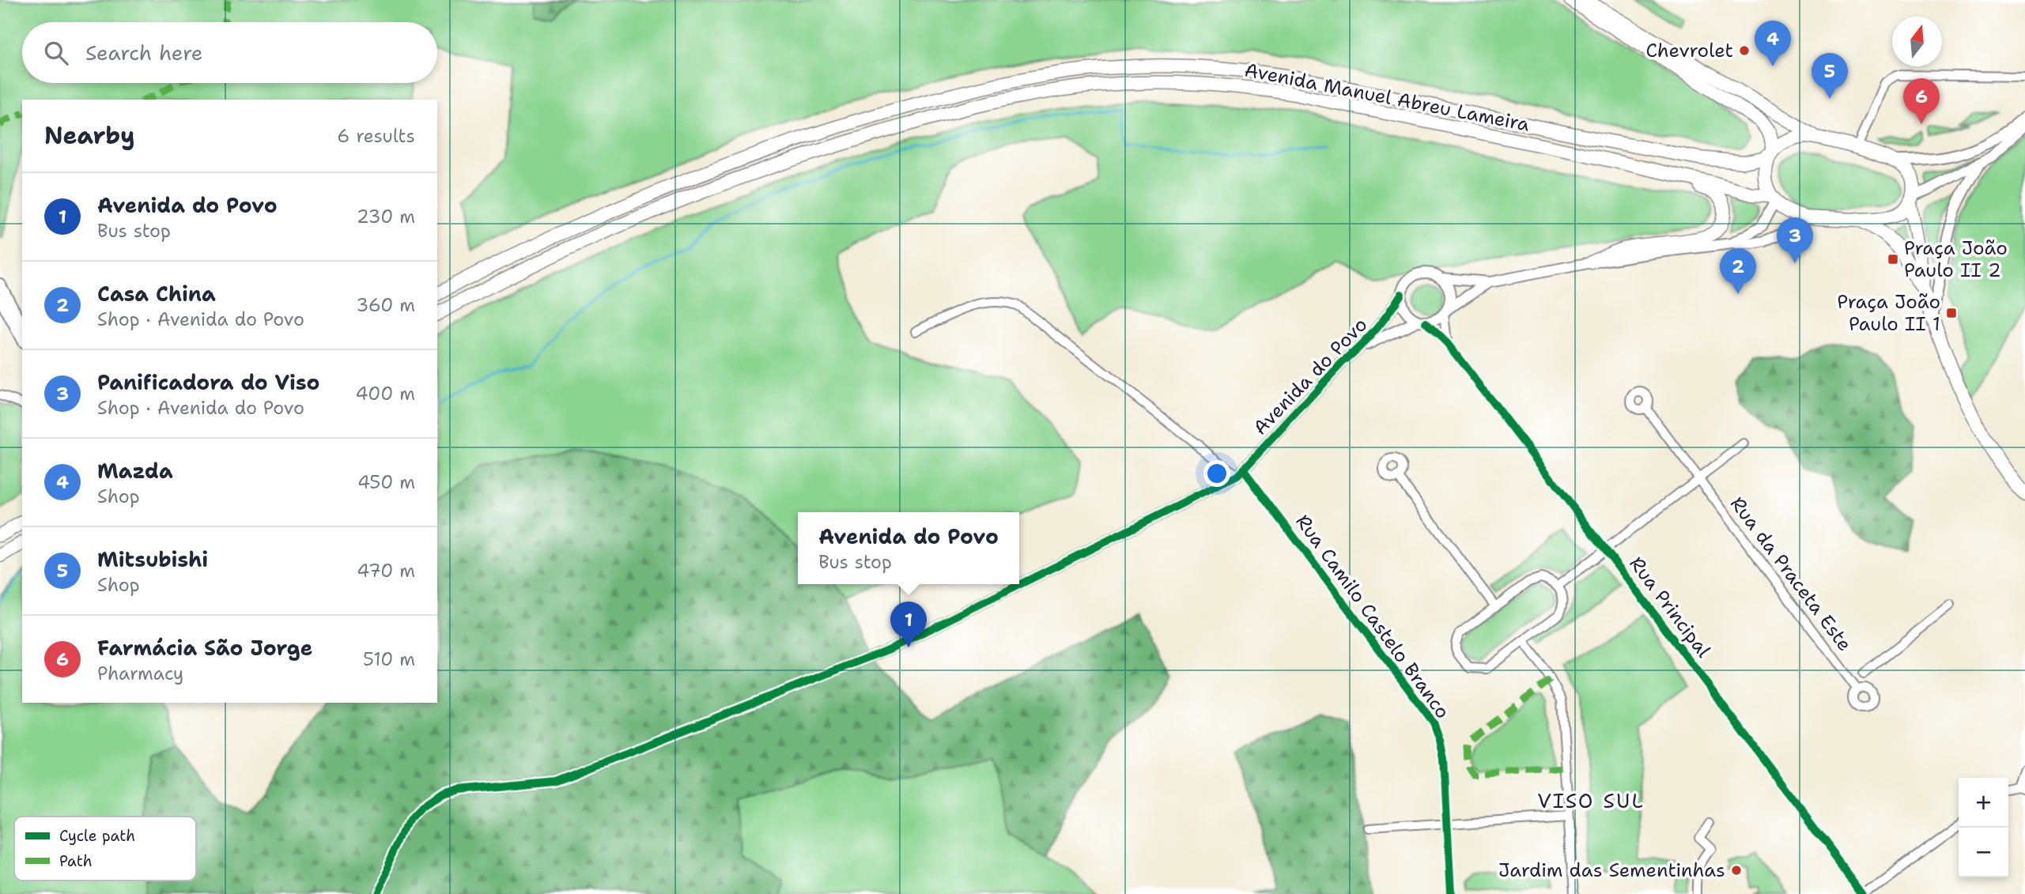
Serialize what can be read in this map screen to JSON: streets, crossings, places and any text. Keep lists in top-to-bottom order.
{
  "streets": {
    "main road": ["Avenida Manuel Abreu Lameira"],
    "street": [
      "Avenida do Povo",
      "Rua da Praceta Este",
      "Rua Principal",
      "Rua Camilo Castelo Branco"
    ]
  },
  "crossings": [
    ["Avenida Manuel Abreu Lameira", "Avenida do Povo"],
    ["Avenida do Povo", "Rua Principal"],
    ["Avenida do Povo", "Rua Camilo Castelo Branco"]
  ],
  "districts": ["VISO SUL"],
  "places": {
    "other": ["Chevrolet", "Jardim das Sementinhas"],
    "transit": ["Praça João Paulo II 2", "Praça João Paulo II 1"]
  },
  "legend": ["Cycle path", "Path"],
  "north": "top",
  "page": {
    "pins": [
      "4",
      "5",
      "6",
      "3",
      "2",
      "1"
    ],
    "search": "Search here",
    "heading": ["Nearby", "6 results"],
    "list": [
      {
        "mark": "1",
        "name": "Avenida do Povo",
        "note": "Bus stop",
        "value": "230 m"
      },
      {
        "mark": "2",
        "name": "Casa China",
        "note": "Shop · Avenida do Povo",
        "value": "360 m"
      },
      {
        "mark": "3",
        "name": "Panificadora do Viso",
        "note": "Shop · Avenida do Povo",
        "value": "400 m"
      },
      {
        "mark": "4",
        "name": "Mazda",
        "note": "Shop",
        "value": "450 m"
      },
      {
        "mark": "5",
        "name": "Mitsubishi",
        "note": "Shop",
        "value": "470 m"
      },
      {
        "mark": "6",
        "name": "Farmácia São Jorge",
        "note": "Pharmacy",
        "value": "510 m"
      }
    ],
    "popup": ["Avenida do Povo", "Bus stop"],
    "map_buttons": ["+", "−"]
  }
}
